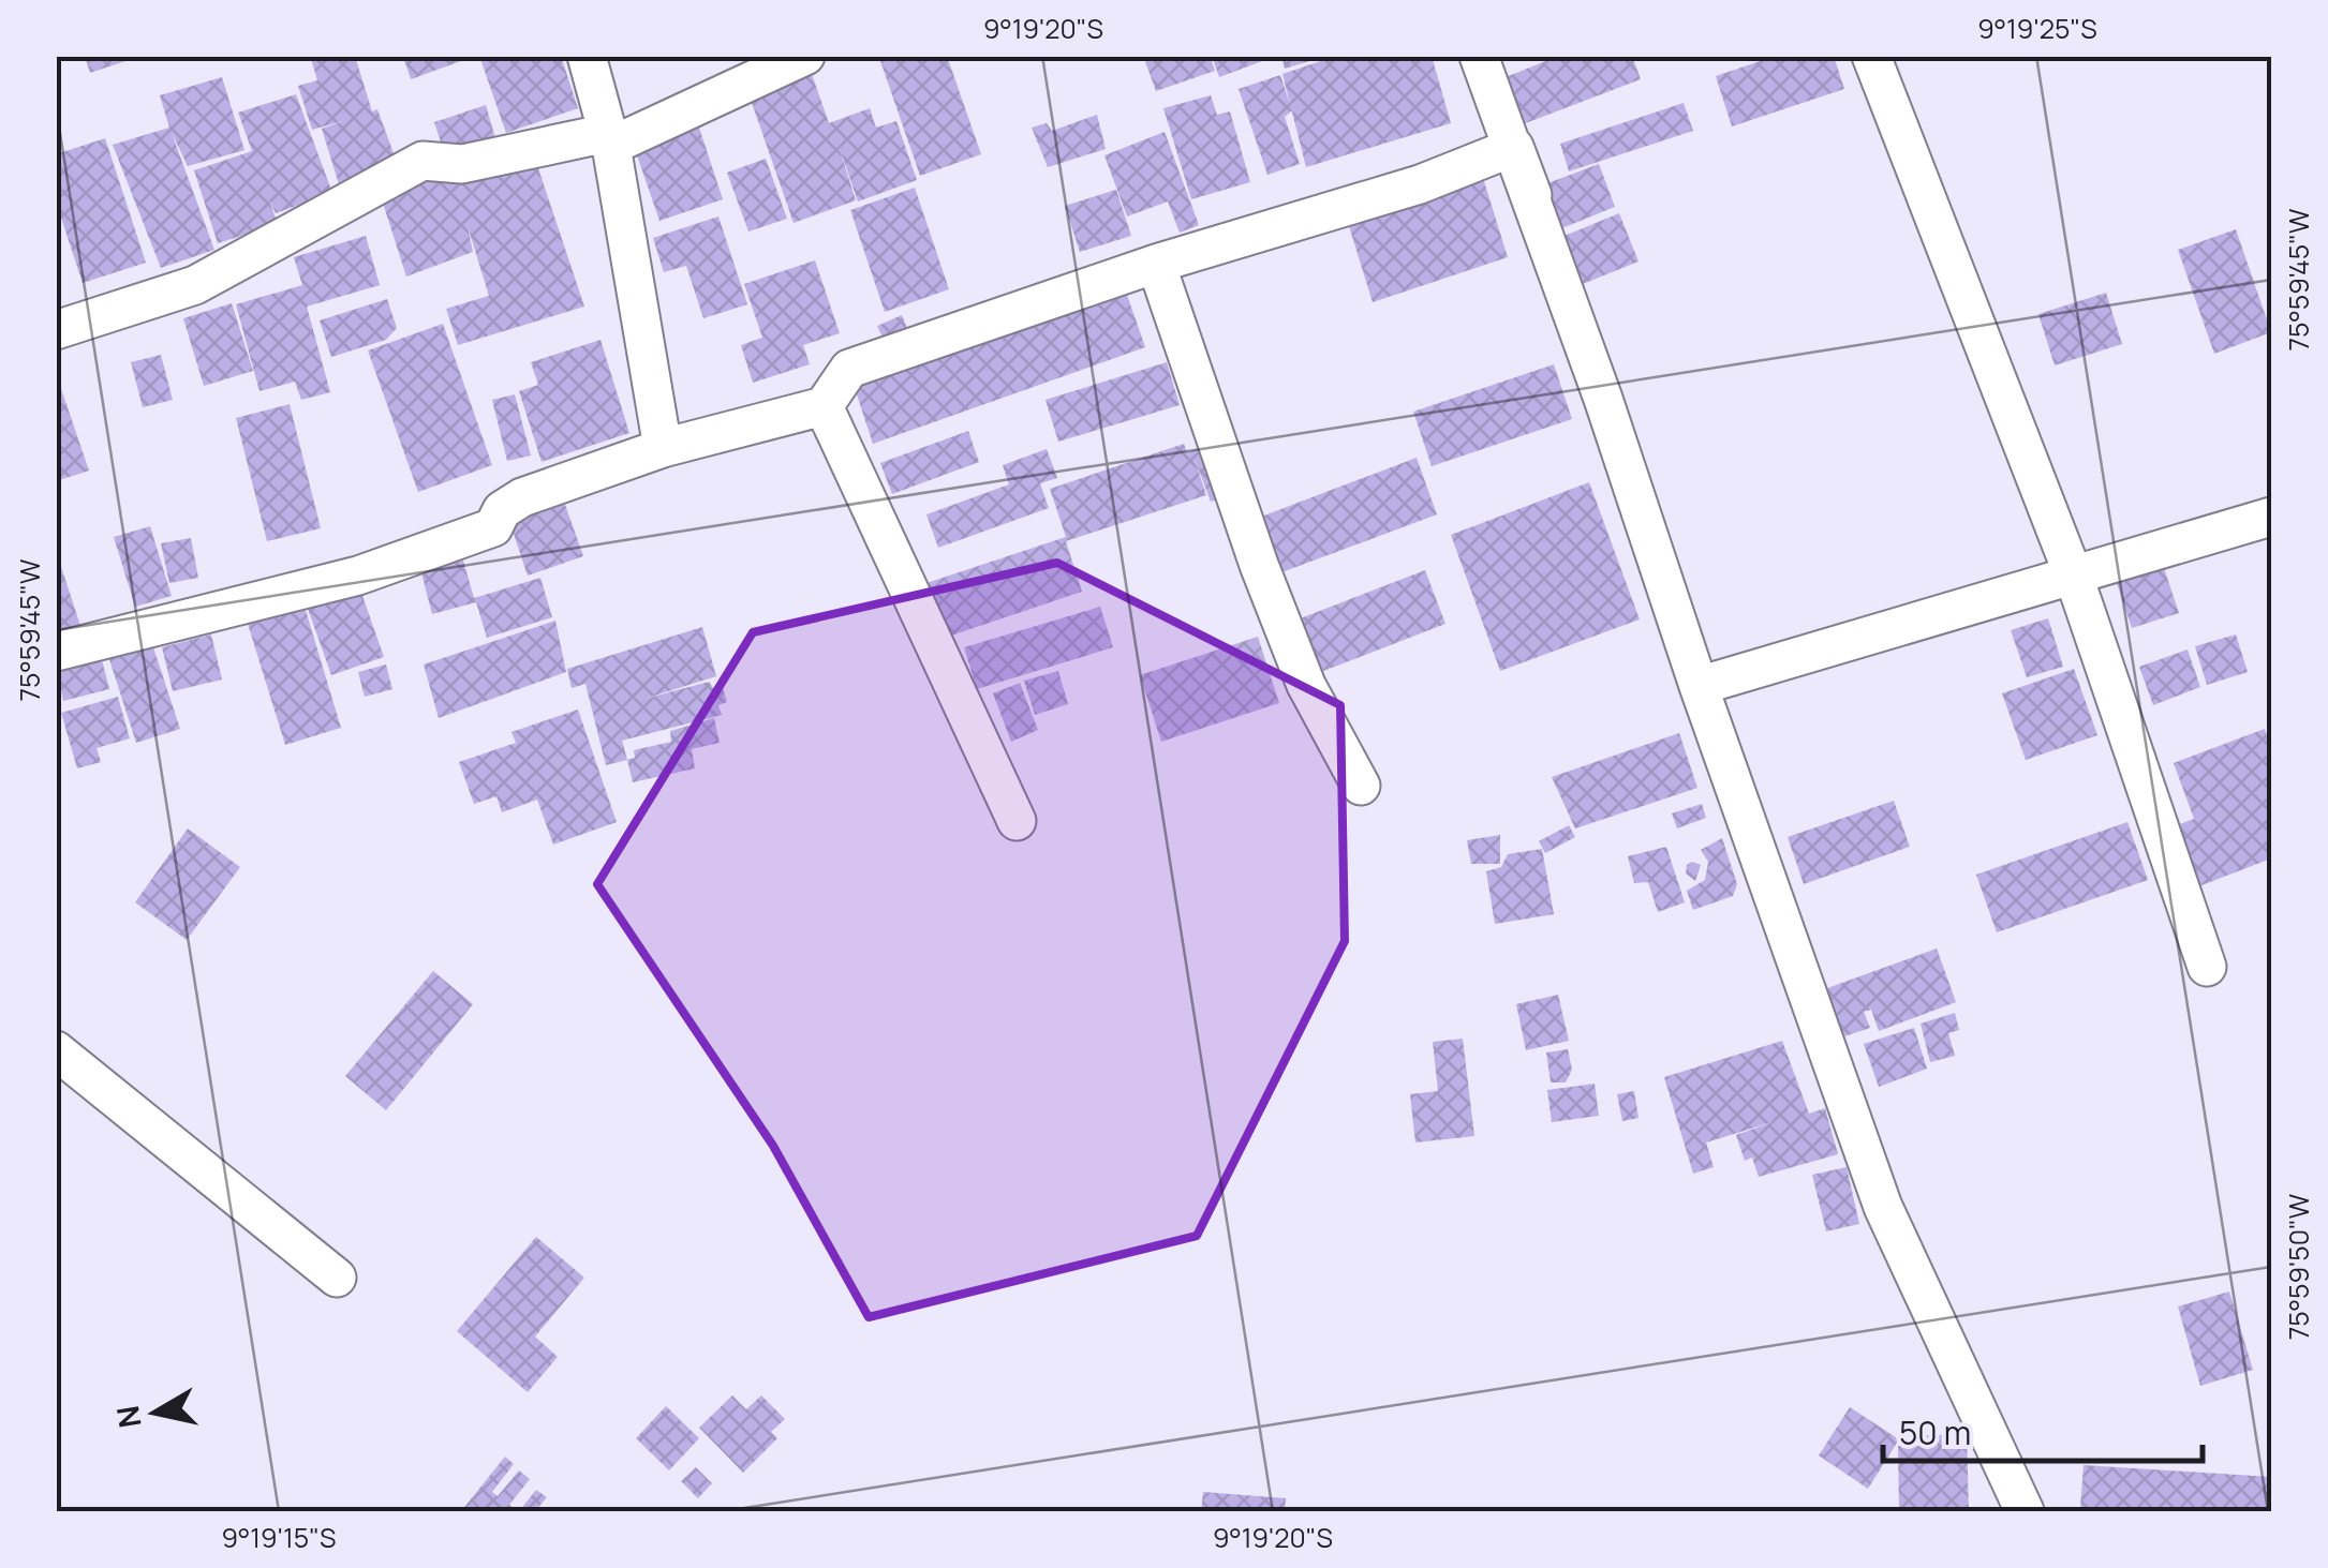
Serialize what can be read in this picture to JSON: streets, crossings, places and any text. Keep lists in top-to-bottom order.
{
  "scale_bar": "50 m",
  "north": "left",
  "coordinates": [
    "9°19'20\"S",
    "9°19'25\"S",
    "75°59'45\"W",
    "75°59'50\"W",
    "9°19'15\"S"
  ]
}
